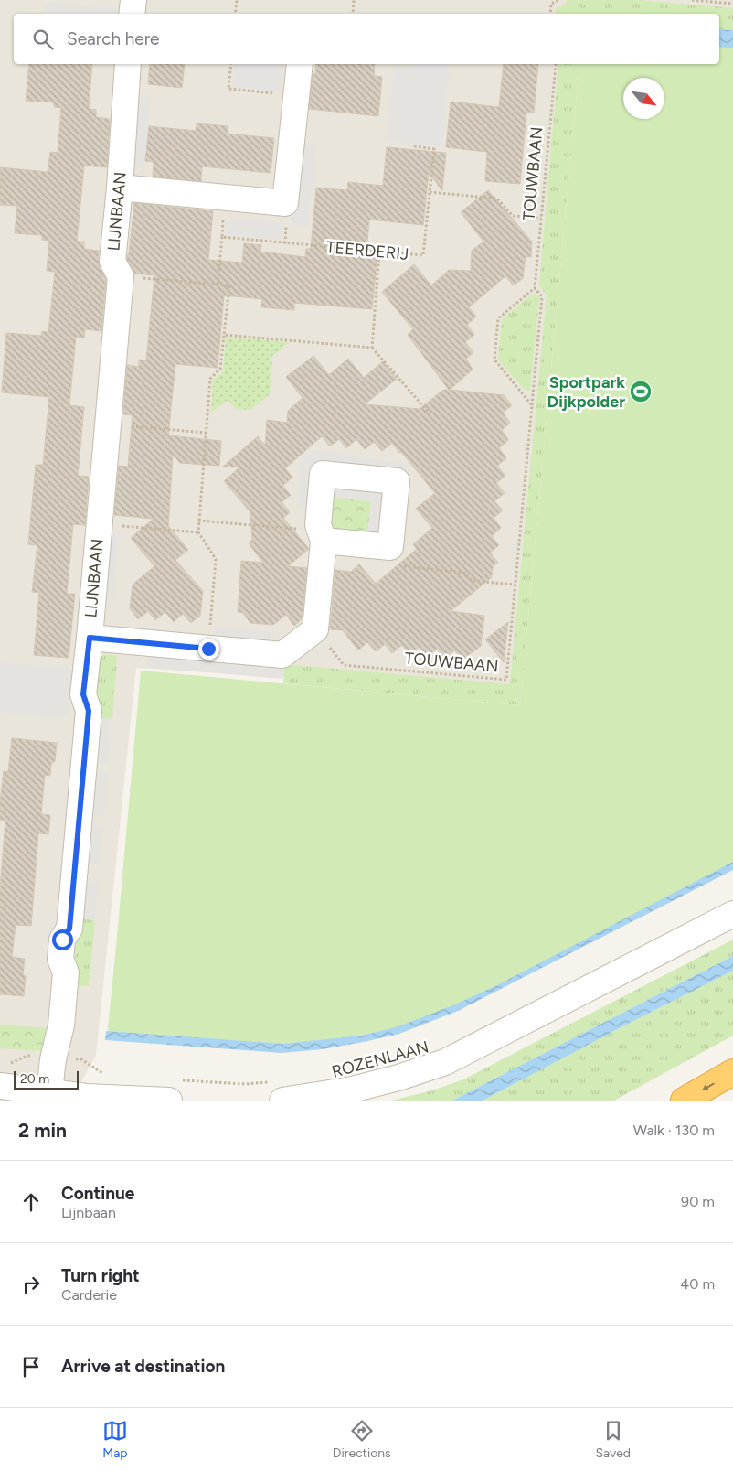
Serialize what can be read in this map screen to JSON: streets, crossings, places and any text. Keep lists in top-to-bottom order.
{
  "streets": {
    "street": ["LIJNBAAN", "ROZENLAAN"],
    "path": ["TOUWBAAN", "TEERDERIJ"]
  },
  "places": {
    "sports": ["Sportpark Dijkpolder"]
  },
  "scale_bar": "20 m",
  "north": "bottom right",
  "page": {
    "search": "Search here",
    "scale": "20 m",
    "heading": ["2 min", "Walk · 130 m"],
    "list": [
      ["Continue", "Lijnbaan", "90 m"],
      ["Turn right", "Carderie", "40 m"],
      "Arrive at destination"
    ],
    "nav": ["Map", "Directions", "Saved"]
  }
}
